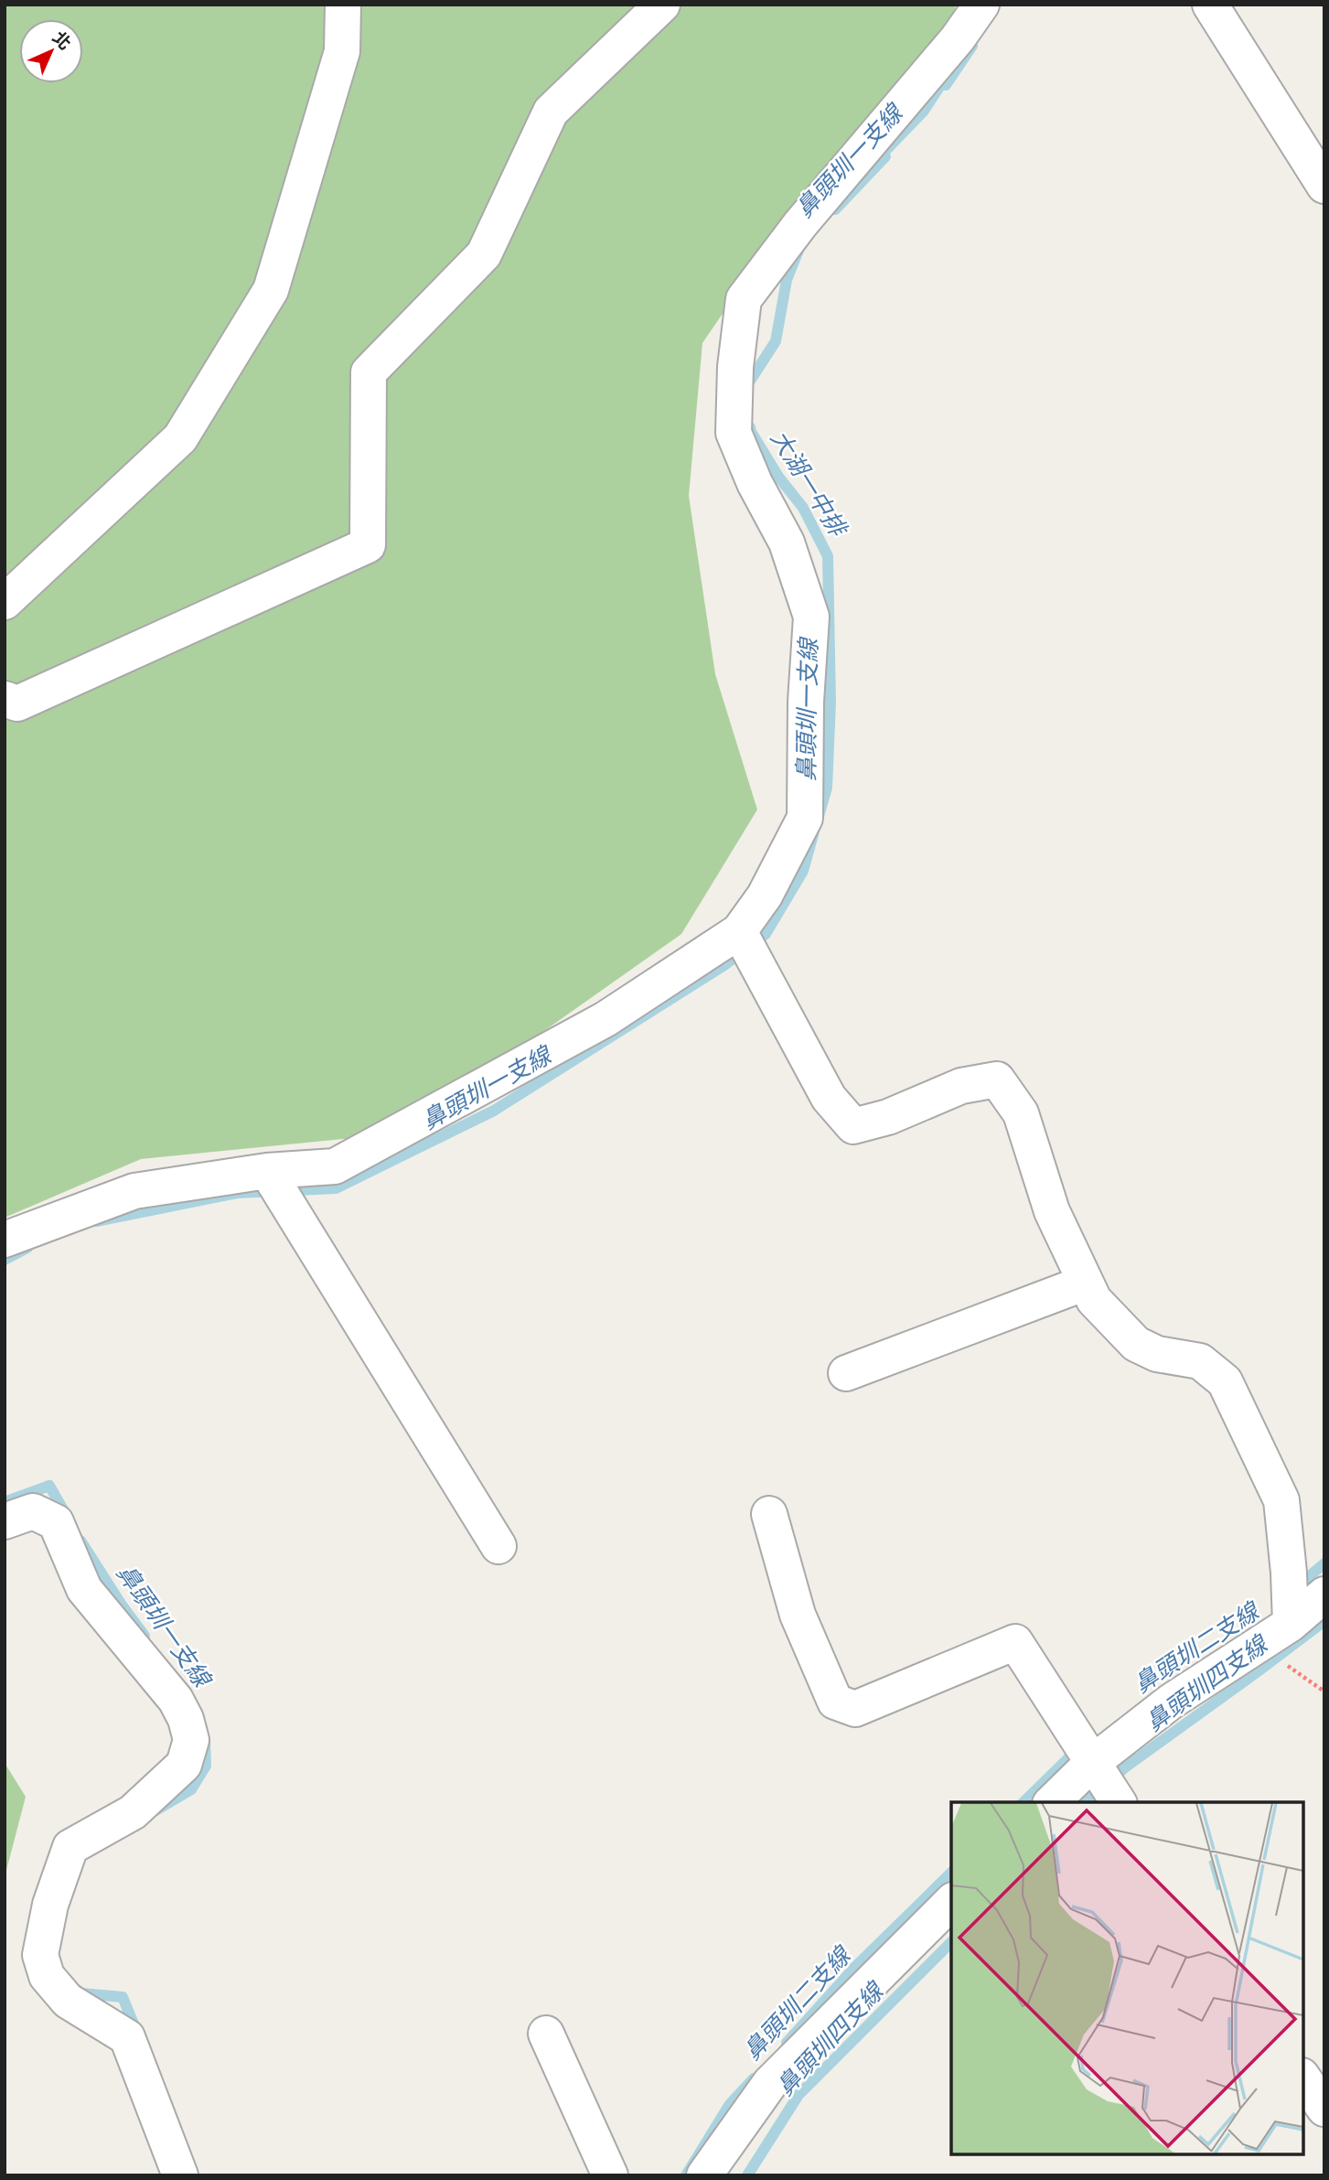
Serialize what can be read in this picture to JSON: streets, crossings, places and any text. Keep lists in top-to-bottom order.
{
  "water": [
    "鼻頭圳一支線",
    "大湖一中排",
    "鼻頭圳二支線",
    "鼻頭圳四支線"
  ],
  "north": "top right"
}
